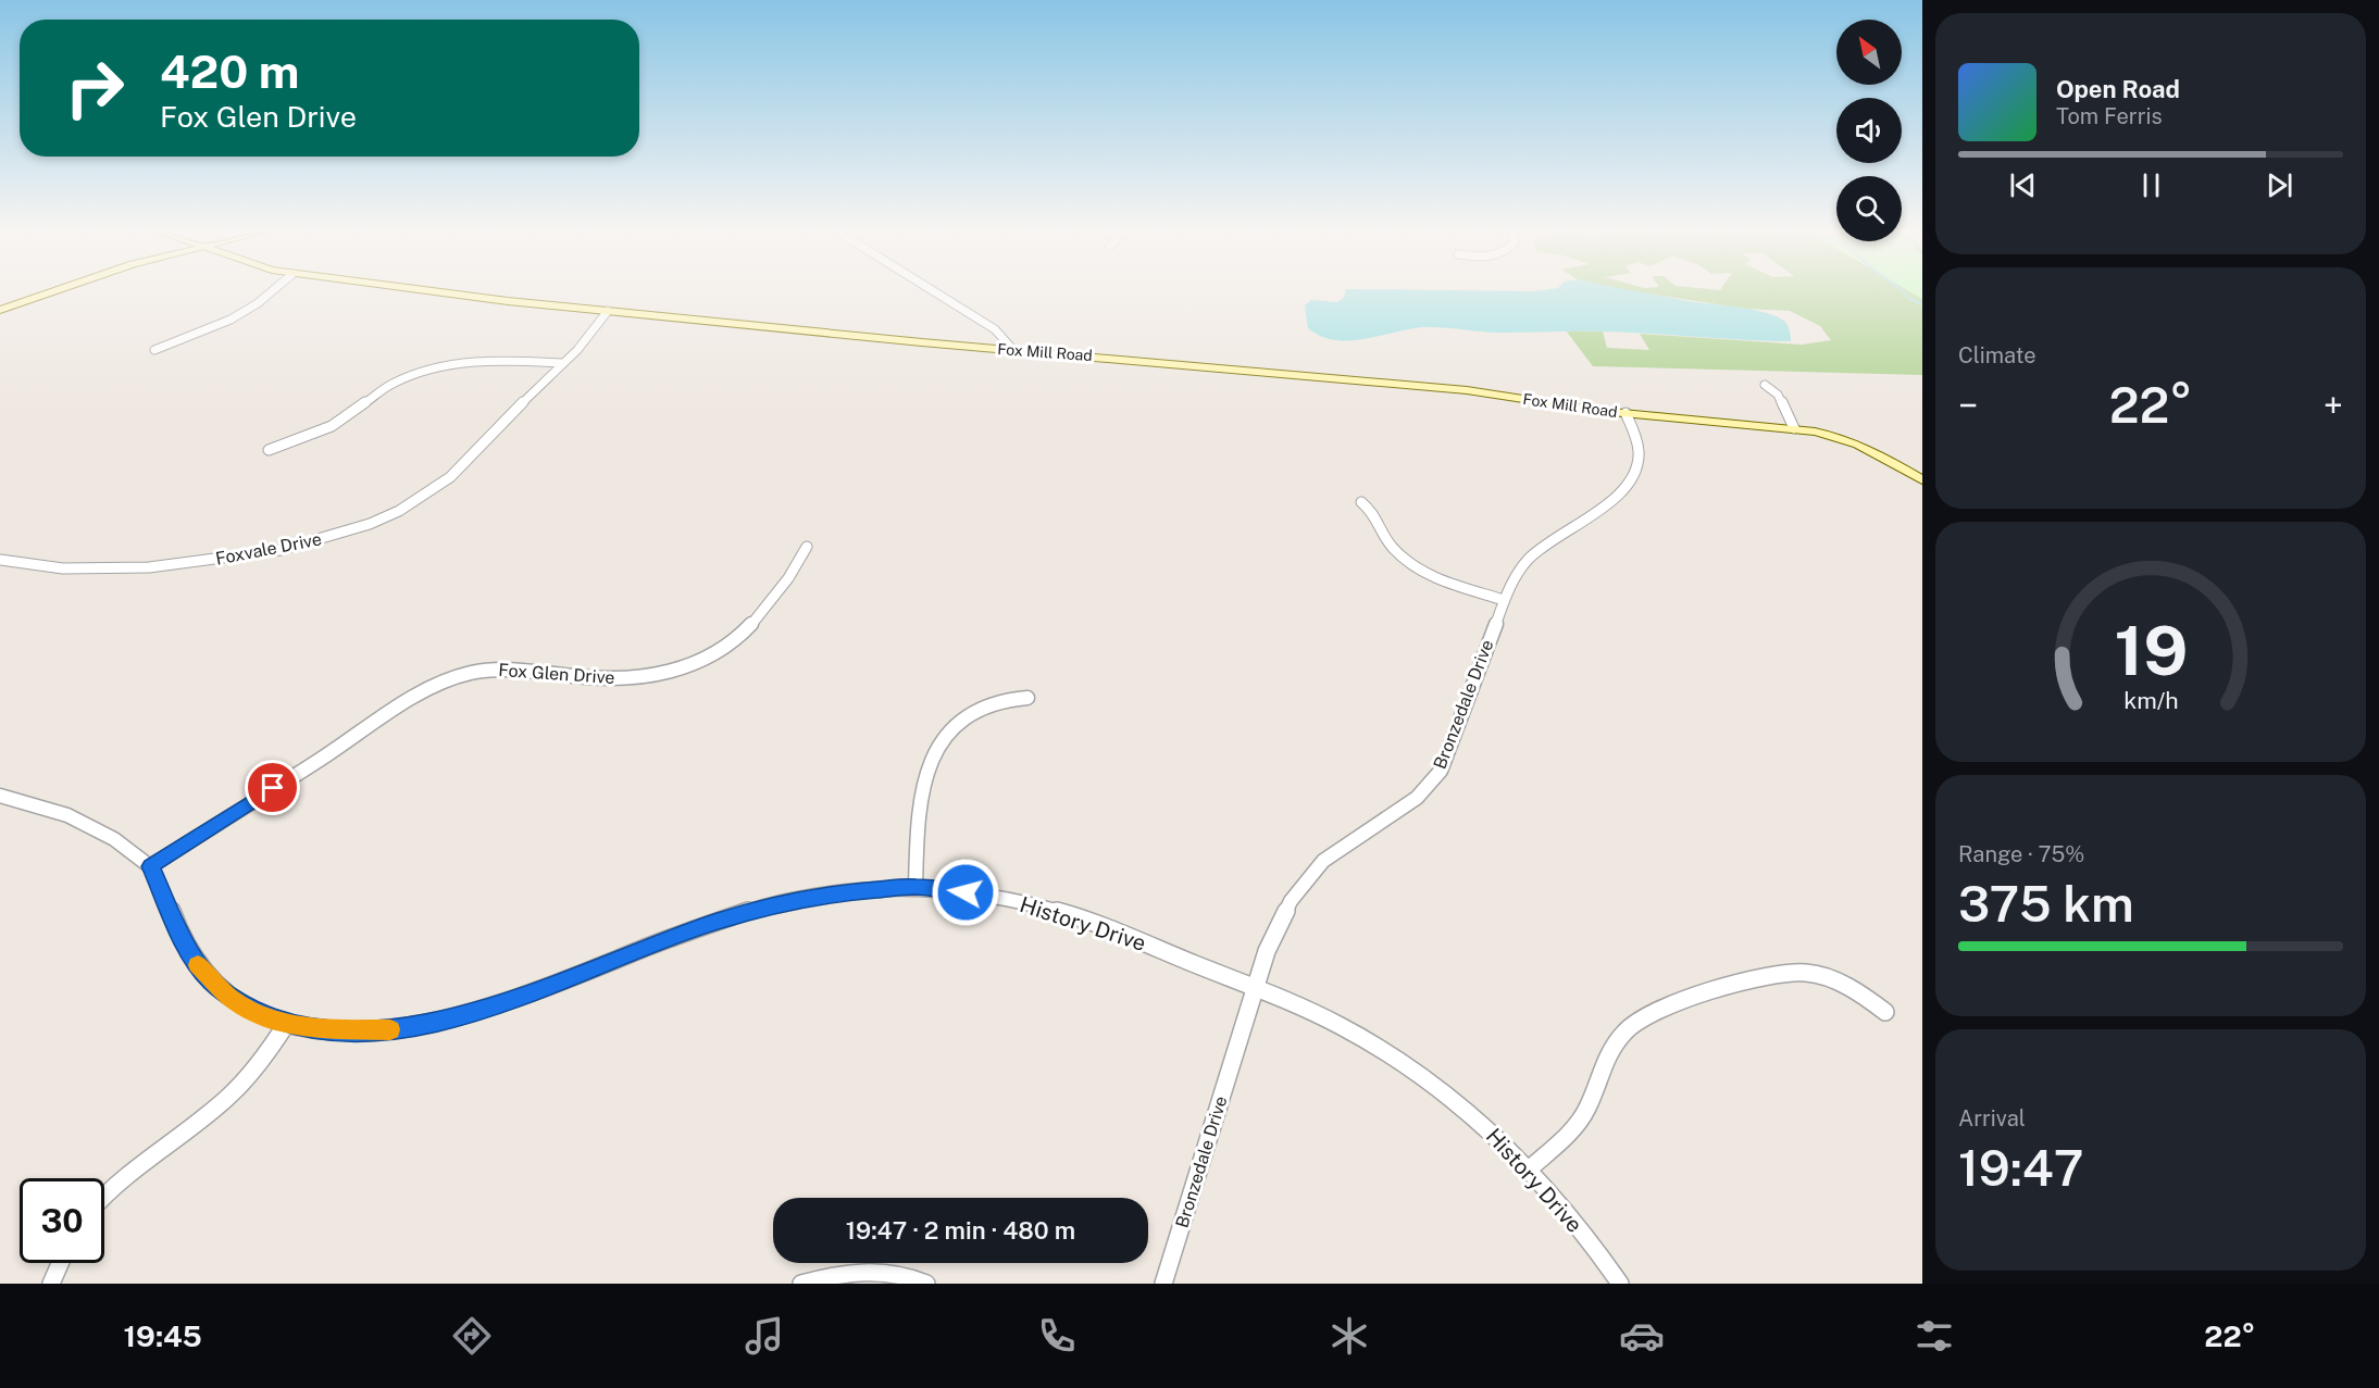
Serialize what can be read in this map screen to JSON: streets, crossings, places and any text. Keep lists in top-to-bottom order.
{
  "streets": {
    "main road": ["Fox Mill Road"],
    "street": [
      "Foxvale Drive",
      "Fox Glen Drive",
      "Bronzedale Drive",
      "History Drive"
    ]
  },
  "crossings": [
    ["Fox Mill Road", "Foxvale Drive"],
    ["Fox Mill Road", "Bronzedale Drive"],
    ["Fox Glen Drive", "History Drive"],
    ["Bronzedale Drive", "History Drive"]
  ],
  "north": "top left",
  "page": {
    "turn": ["420 m", "Fox Glen Drive"],
    "song": ["Open Road", "Tom Ferris"],
    "tile": [
      "Climate",
      ["Range · 75%", "375 km"],
      ["Arrival", "19:47"]
    ],
    "heat": ["−", "22°", "+"],
    "limit": "30",
    "trip": "19:47 · 2 min · 480 m",
    "tabs": ["19:45", "22°"],
    "gauge": ["19", "km/h"]
  }
}
